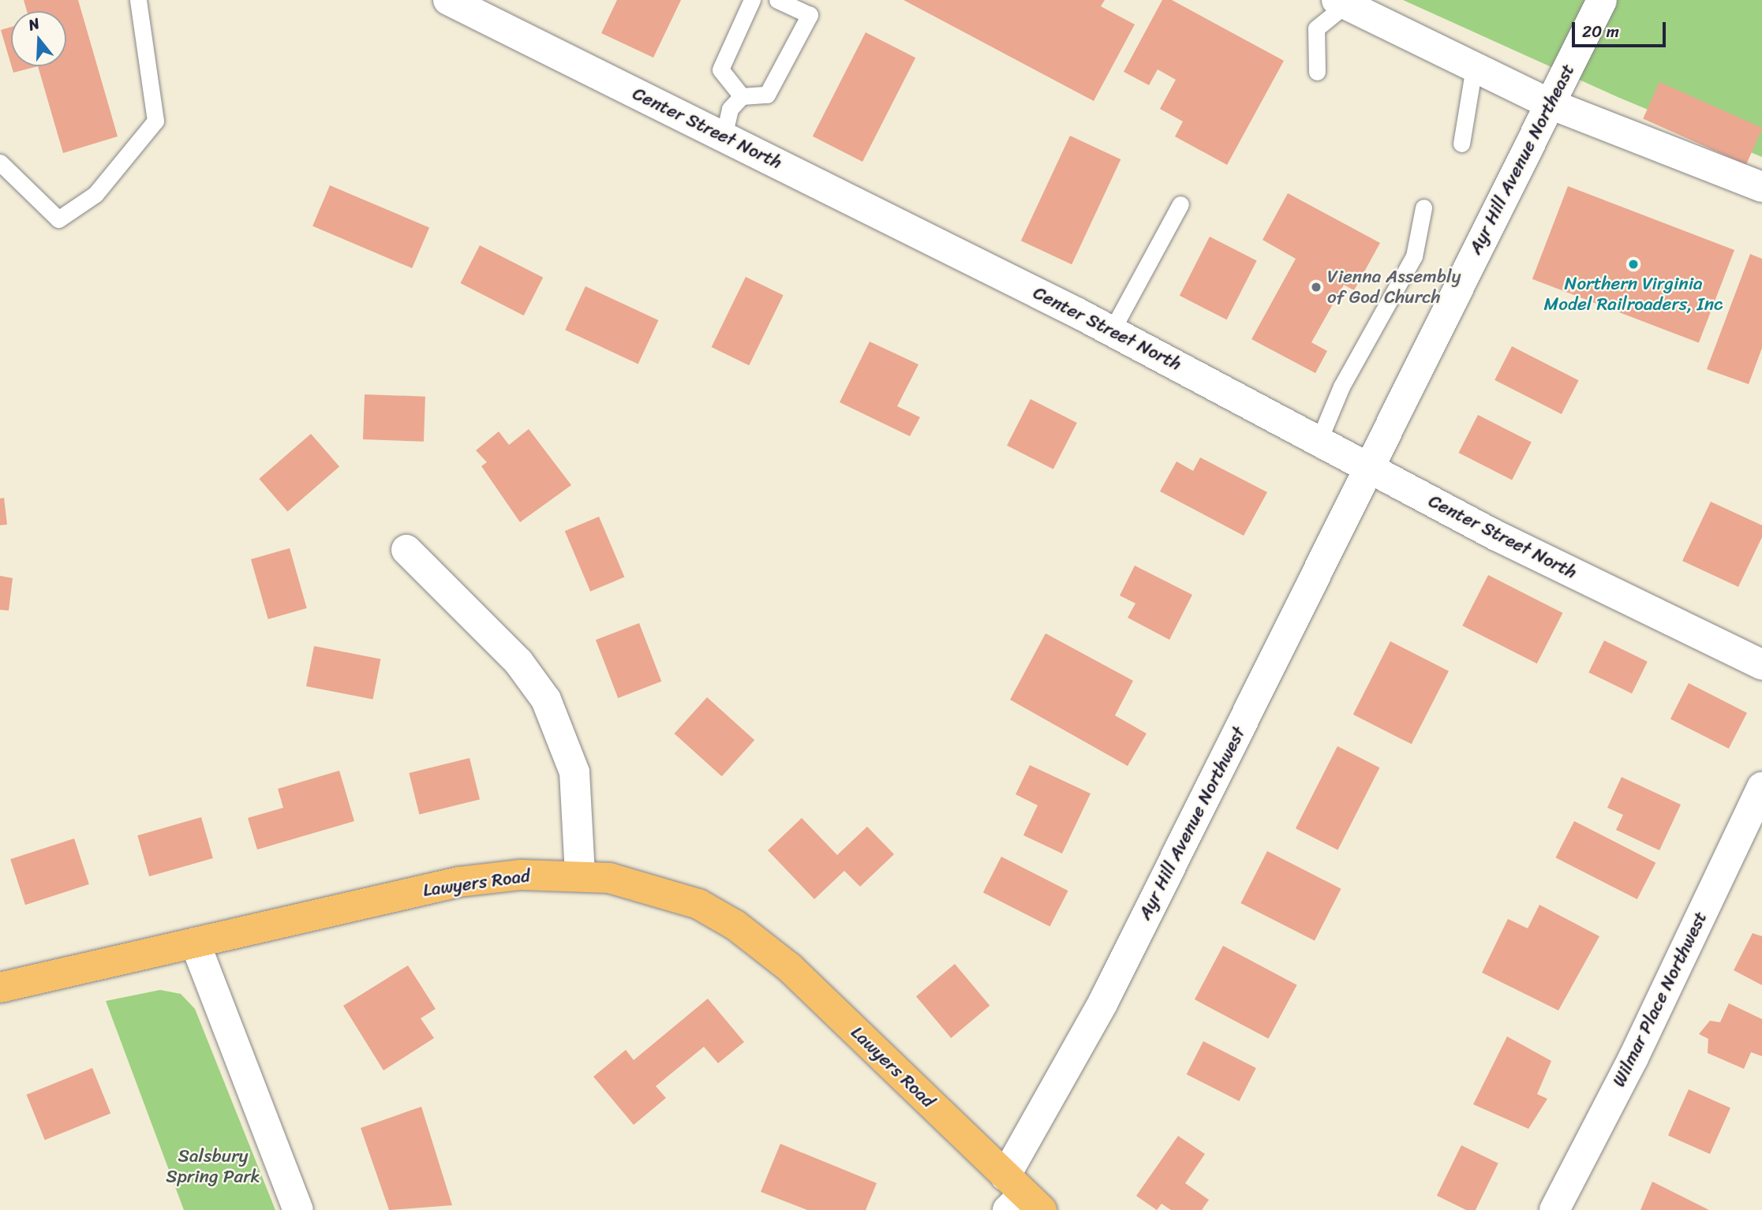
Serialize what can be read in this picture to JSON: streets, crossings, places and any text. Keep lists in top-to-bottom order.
{
  "streets": {
    "main road": ["Lawyers Road"],
    "street": [
      "Center Street North",
      "Ayr Hill Avenue Northeast",
      "Ayr Hill Avenue Northwest",
      "Wilmar Place Northwest"
    ]
  },
  "crossings": [
    ["Center Street North", "Ayr Hill Avenue Northeast"],
    ["Center Street North", "Ayr Hill Avenue Northwest"],
    ["Ayr Hill Avenue Northeast", "Ayr Hill Avenue Northwest"],
    ["Ayr Hill Avenue Northwest", "Lawyers Road"]
  ],
  "parks": ["Salsbury Spring Park"],
  "places": ["Northern Virginia Model Railroaders, Inc", "Vienna Assembly of God Church"],
  "scale_bar": "20 m",
  "north": "top"
}
